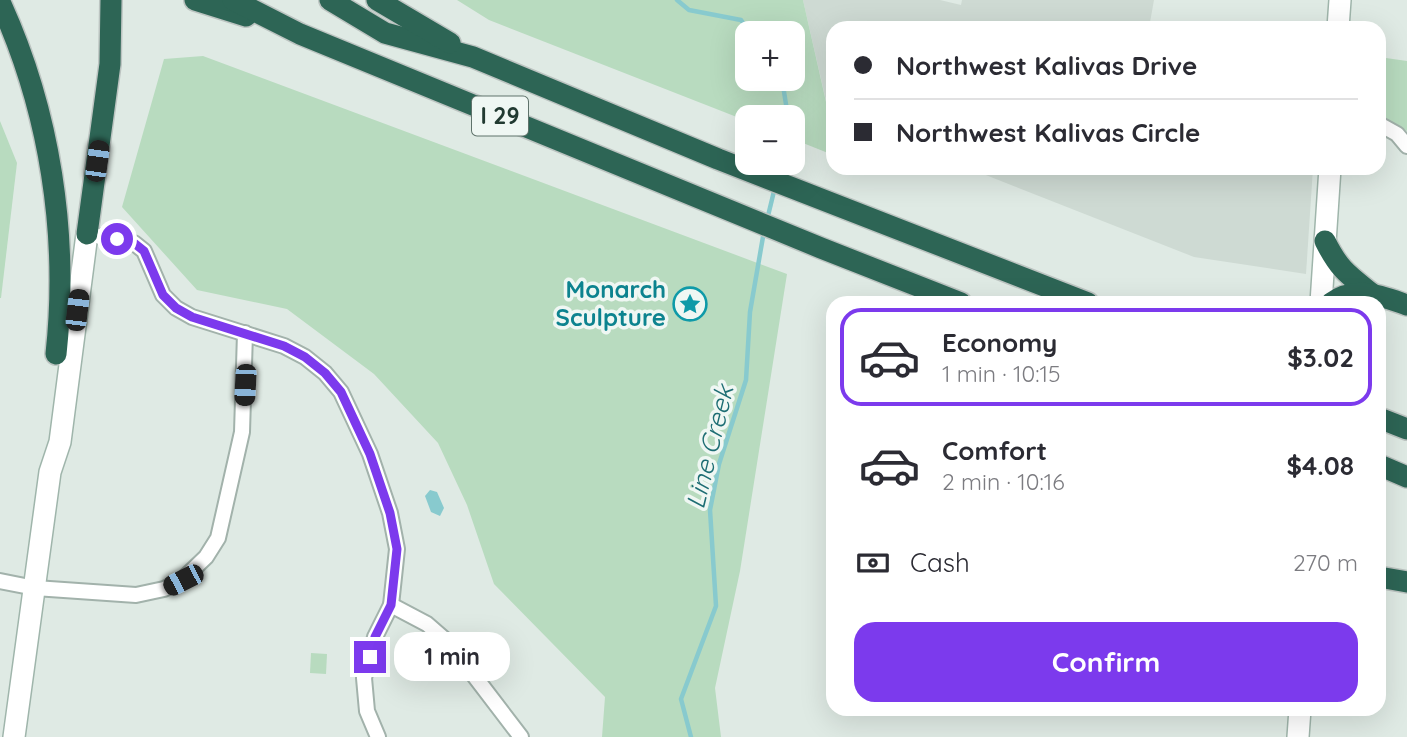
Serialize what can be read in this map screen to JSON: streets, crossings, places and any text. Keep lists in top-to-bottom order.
{
  "streets": {
    "highway": ["I 29"]
  },
  "water": ["Line Creek"],
  "places": {
    "place": ["Monarch Sculpture"]
  },
  "page": {
    "map_buttons": ["+", "−"],
    "banner": ["Northwest Kalivas Drive", "Northwest Kalivas Circle"],
    "list": [
      {
        "name": "Economy",
        "note": "1 min · 10:15",
        "value": "$3.02"
      },
      {
        "name": "Comfort",
        "note": "2 min · 10:16",
        "value": "$4.08"
      }
    ],
    "pay": ["Cash", "270 m"],
    "buttons": "Confirm",
    "bubble": "1 min"
  }
}
